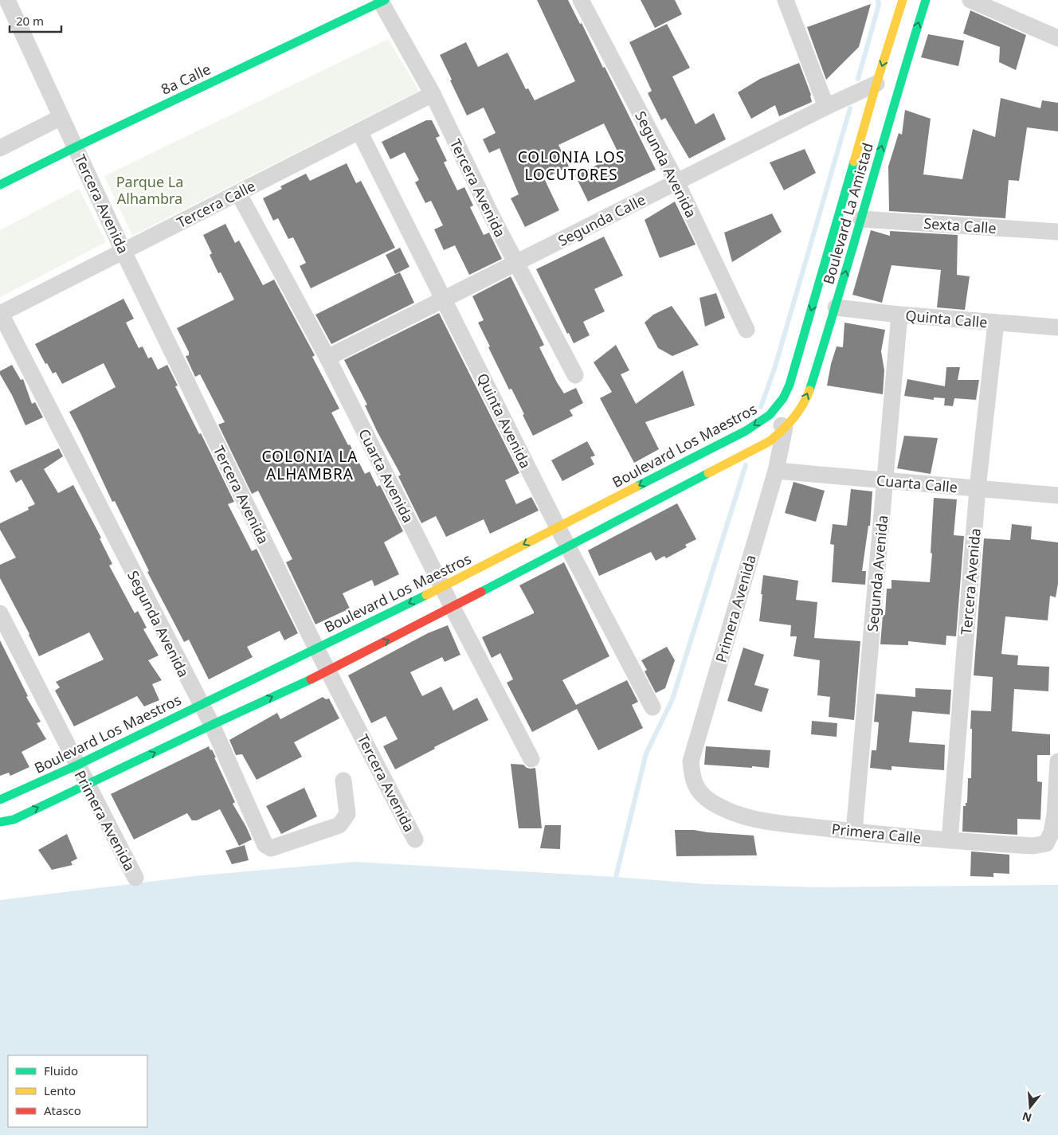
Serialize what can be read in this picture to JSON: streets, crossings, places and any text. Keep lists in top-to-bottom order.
{
  "streets": {
    "street": [
      "8a Calle",
      "Segunda Avenida",
      "Tercera Avenida",
      "Tercera Calle",
      "Boulevard La Amistad",
      "Segunda Calle",
      "Sexta Calle",
      "Quinta Calle",
      "Quinta Avenida",
      "Boulevard Los Maestros",
      "Cuarta Avenida",
      "Cuarta Calle",
      "Primera Avenida",
      "Primera Calle"
    ]
  },
  "crossings": [
    ["8a Calle", "Tercera Avenida"],
    ["Segunda Avenida", "Tercera Calle"],
    ["Segunda Avenida", "Segunda Calle"],
    ["Segunda Avenida", "Quinta Calle"],
    ["Segunda Avenida", "Boulevard Los Maestros"],
    ["Segunda Avenida", "Cuarta Calle"],
    ["Segunda Avenida", "Primera Calle"],
    ["Tercera Avenida", "Tercera Calle"],
    ["Tercera Avenida", "Segunda Calle"],
    ["Tercera Avenida", "Quinta Calle"],
    ["Tercera Avenida", "Boulevard Los Maestros"],
    ["Tercera Avenida", "Cuarta Calle"],
    ["Tercera Avenida", "Primera Calle"],
    ["Tercera Calle", "Quinta Avenida"],
    ["Tercera Calle", "Cuarta Avenida"],
    ["Boulevard La Amistad", "Segunda Calle"],
    ["Boulevard La Amistad", "Sexta Calle"],
    ["Boulevard La Amistad", "Quinta Calle"],
    ["Boulevard La Amistad", "Boulevard Los Maestros"],
    ["Boulevard La Amistad", "Primera Avenida"],
    ["Segunda Calle", "Quinta Avenida"],
    ["Segunda Calle", "Cuarta Avenida"],
    ["Quinta Avenida", "Boulevard Los Maestros"],
    ["Boulevard Los Maestros", "Cuarta Avenida"],
    ["Boulevard Los Maestros", "Primera Avenida"],
    ["Cuarta Calle", "Primera Avenida"],
    ["Primera Avenida", "Primera Calle"]
  ],
  "districts": ["COLONIA LOS LOCUTORES", "COLONIA LA ALHAMBRA"],
  "parks": ["Parque La Alhambra"],
  "legend": ["Fluido", "Lento", "Atasco"],
  "scale_bar": "20 m",
  "north": "bottom"
}
